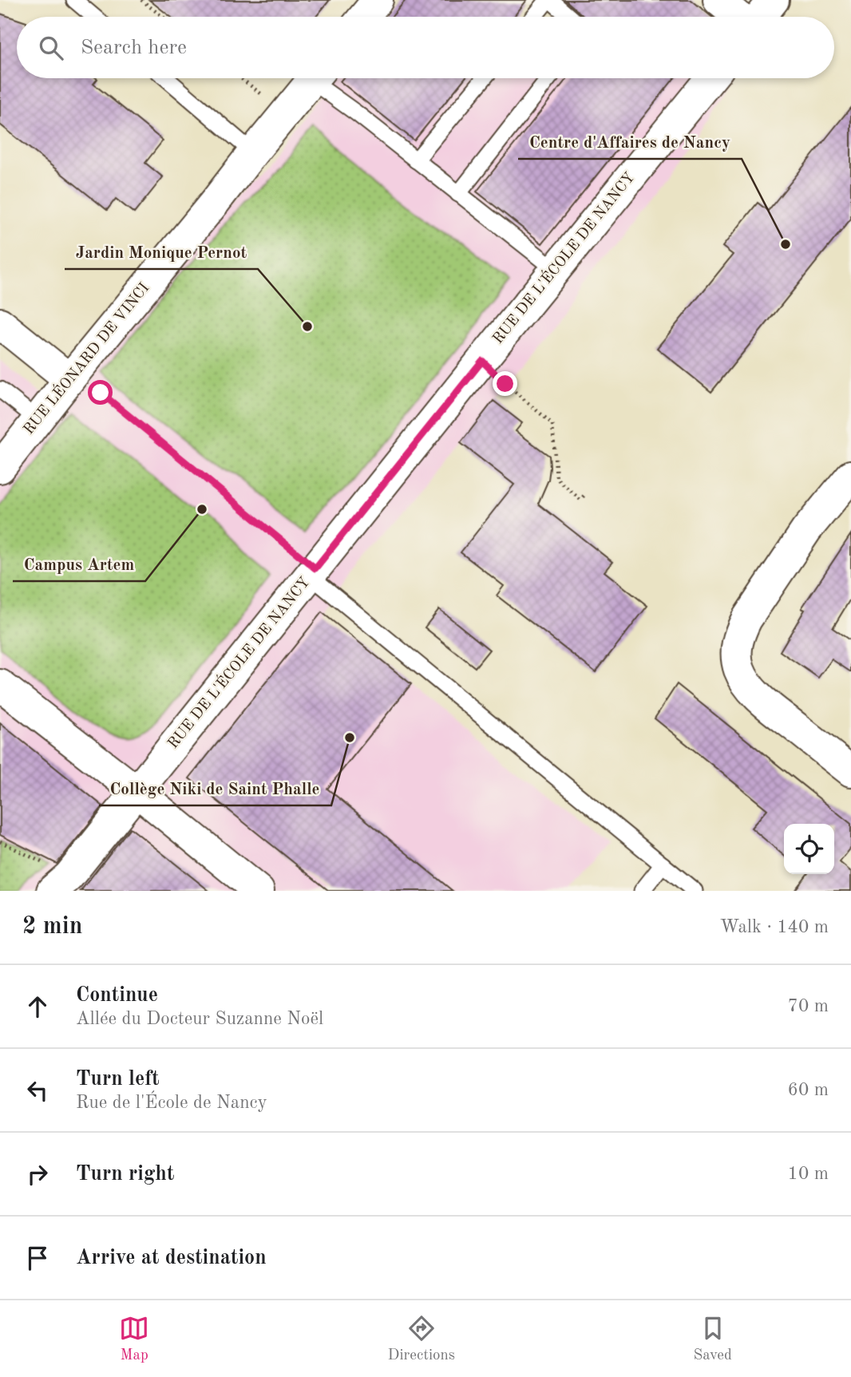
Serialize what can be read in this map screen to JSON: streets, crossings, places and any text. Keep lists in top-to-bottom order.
{
  "streets": {
    "street": ["RUE DE L'ÉCOLE DE NANCY", "RUE LÉONARD DE VINCI"]
  },
  "places": [
    "Centre d'Affaires de Nancy",
    "Jardin Monique Pernot",
    "Campus Artem",
    "Collège Niki de Saint Phalle"
  ],
  "page": {
    "search": "Search here",
    "heading": ["2 min", "Walk · 140 m"],
    "list": [
      ["Continue", "Allée du Docteur Suzanne Noël", "70 m"],
      ["Turn left", "Rue de l'École de Nancy", "60 m"],
      ["Turn right", "10 m"],
      "Arrive at destination"
    ],
    "nav": ["Map", "Directions", "Saved"]
  }
}
